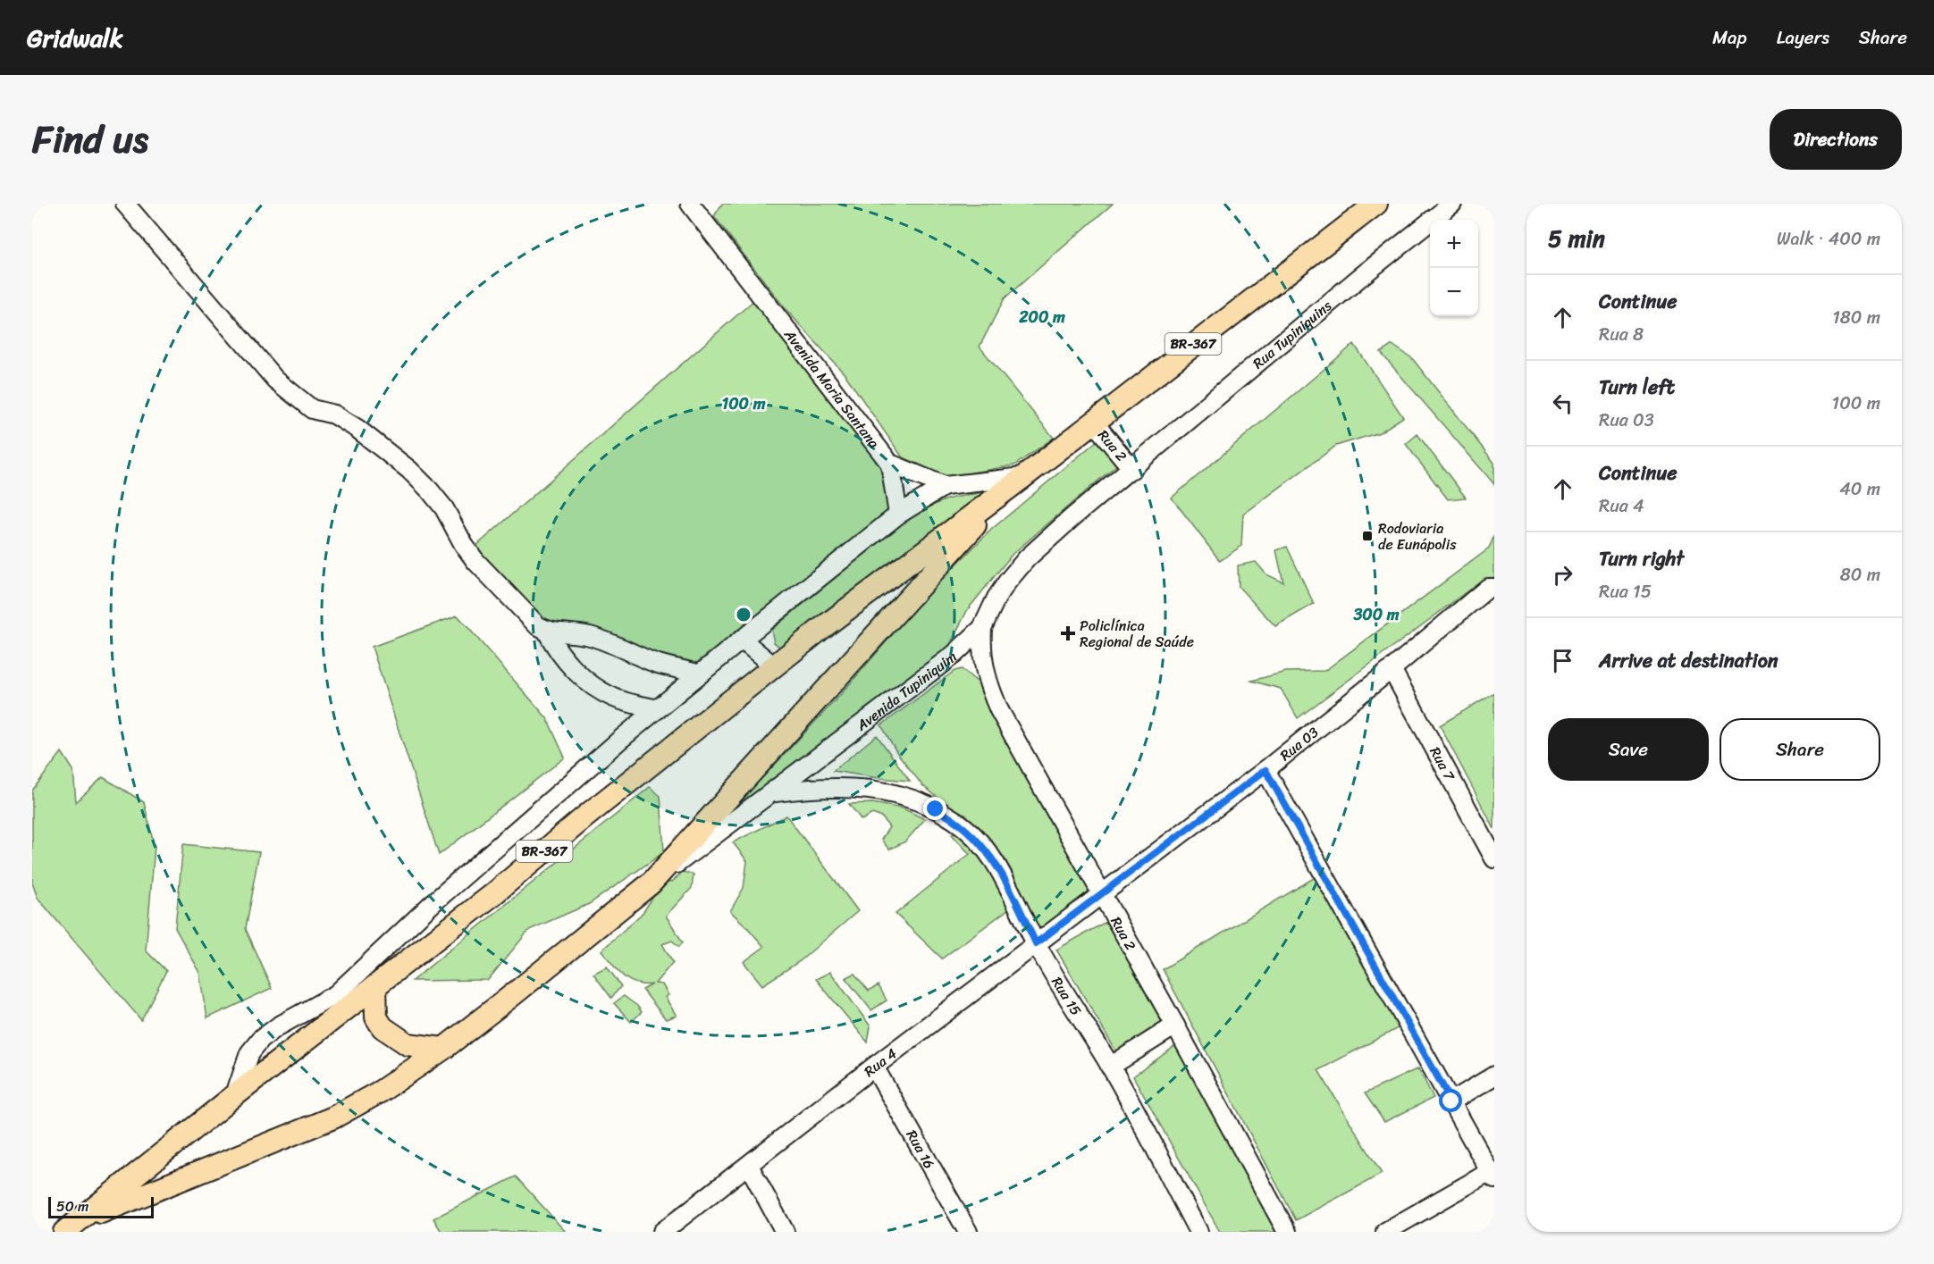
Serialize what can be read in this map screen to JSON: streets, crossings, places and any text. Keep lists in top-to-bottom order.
{
  "streets": {
    "main road": ["BR-367"],
    "street": [
      "Rua Tupiniquins",
      "Avenida Maria Santana",
      "Rua 2",
      "Avenida Tupiniquim",
      "Rua 03",
      "Rua 7",
      "Rua 15",
      "Rua 4",
      "Rua 16"
    ]
  },
  "crossings": [
    ["Rua Tupiniquins", "Rua 2"],
    ["Rua Tupiniquins", "Avenida Tupiniquim"],
    ["BR-367", "Rua 2"],
    ["BR-367", "Avenida Tupiniquim"],
    ["Rua 2", "Avenida Tupiniquim"],
    ["Rua 2", "Rua 03"],
    ["Rua 2", "Rua 4"],
    ["Avenida Tupiniquim", "Rua 15"],
    ["Rua 03", "Rua 7"],
    ["Rua 03", "Rua 4"],
    ["Rua 15", "Rua 4"],
    ["Rua 4", "Rua 16"]
  ],
  "places": {
    "transit": ["Rodoviaria de Eunápolis"],
    "health": ["Policlínica Regional de Saúde"]
  },
  "scale_bar": "50 m",
  "page": {
    "header": "Gridwalk",
    "nav": ["Map", "Layers", "Share"],
    "title": "Find us",
    "buttons": [
      "Directions",
      ["Save", "Share"]
    ],
    "heading": ["5 min", "Walk · 400 m"],
    "map_buttons": ["+", "−"],
    "list": [
      ["Continue", "Rua 8", "180 m"],
      ["Turn left", "Rua 03", "100 m"],
      ["Continue", "Rua 4", "40 m"],
      ["Turn right", "Rua 15", "80 m"],
      "Arrive at destination"
    ],
    "scale": "50 m"
  },
  "rings": ["200 m", "100 m", "300 m"]
}
